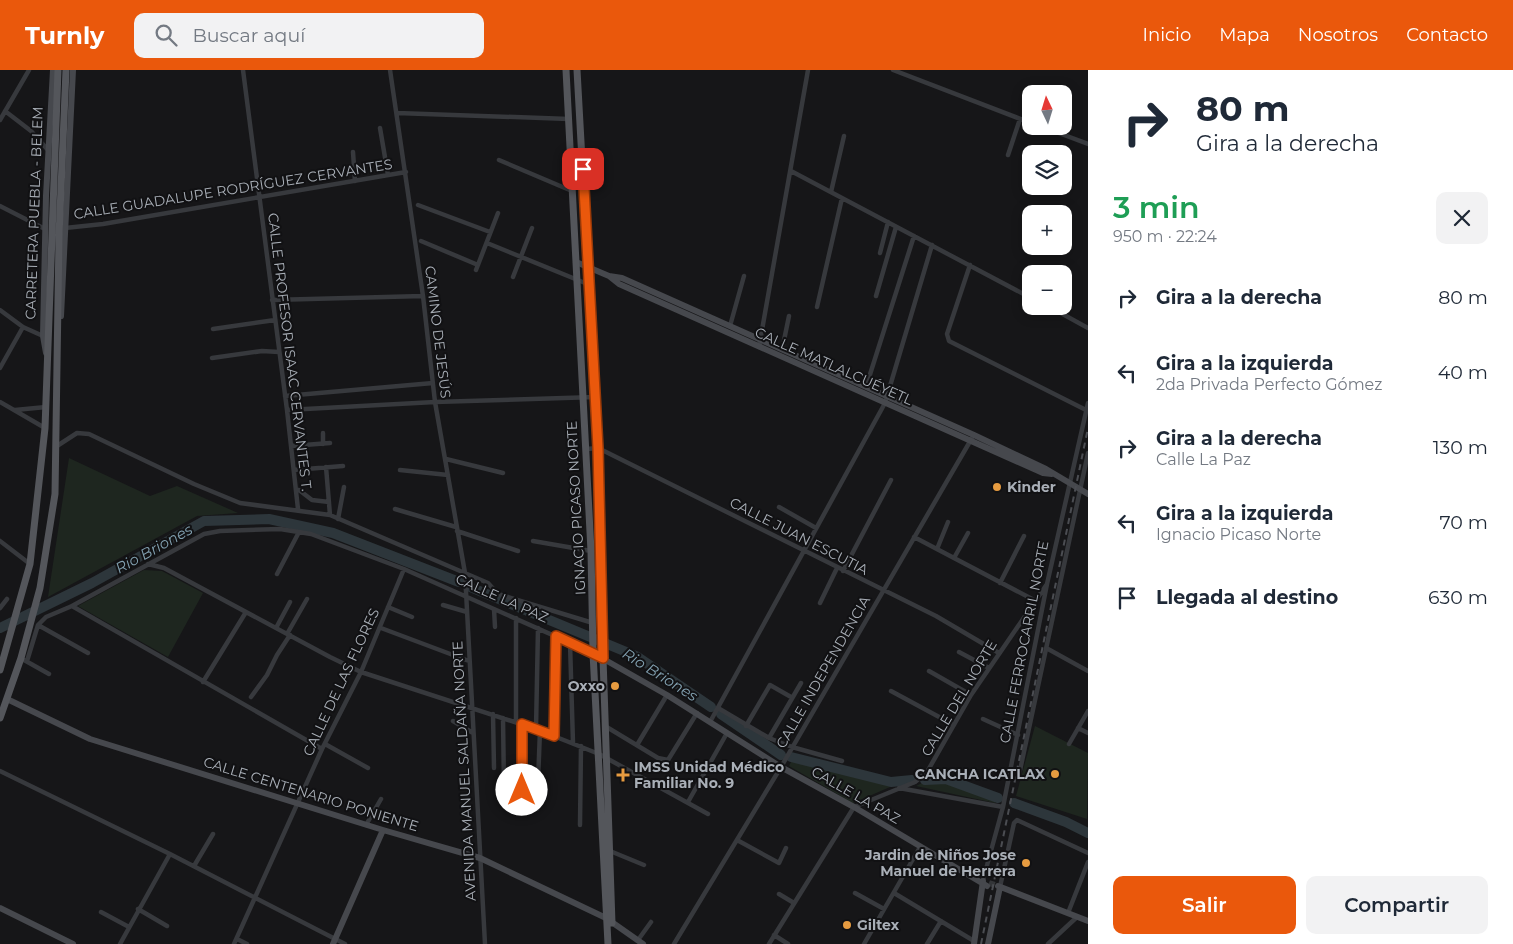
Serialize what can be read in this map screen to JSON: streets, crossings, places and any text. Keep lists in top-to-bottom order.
{
  "streets": {
    "main road": [
      "CARRETERA PUEBLA - BELEM",
      "CALLE MATLALCUÉYETL",
      "IGNACIO PICASO NORTE",
      "CALLE LA PAZ",
      "CALLE FERROCARRIL NORTE",
      "CALLE CENTENARIO PONIENTE"
    ],
    "street": [
      "CALLE GUADALUPE RODRÍGUEZ CERVANTES",
      "CAMINO DE JESÚS",
      "CALLE PROFESOR ISAAC CERVANTES T.",
      "CALLE JUAN ESCUTIA",
      "CALLE INDEPENDENCIA",
      "CALLE DE LAS FLORES",
      "CALLE DEL NORTE",
      "AVENIDA MANUEL SALDAÑA NORTE"
    ]
  },
  "crossings": [
    ["CALLE GUADALUPE RODRÍGUEZ CERVANTES", "CARRETERA PUEBLA - BELEM"],
    ["CALLE GUADALUPE RODRÍGUEZ CERVANTES", "CAMINO DE JESÚS"],
    ["CALLE GUADALUPE RODRÍGUEZ CERVANTES", "CALLE PROFESOR ISAAC CERVANTES T."],
    ["CARRETERA PUEBLA - BELEM", "CALLE LA PAZ"],
    ["CARRETERA PUEBLA - BELEM", "CALLE CENTENARIO PONIENTE"],
    ["CAMINO DE JESÚS", "CALLE LA PAZ"],
    ["CAMINO DE JESÚS", "AVENIDA MANUEL SALDAÑA NORTE"],
    ["CALLE MATLALCUÉYETL", "IGNACIO PICASO NORTE"],
    ["CALLE MATLALCUÉYETL", "CALLE FERROCARRIL NORTE"],
    ["CALLE MATLALCUÉYETL", "CALLE INDEPENDENCIA"],
    ["IGNACIO PICASO NORTE", "CALLE JUAN ESCUTIA"],
    ["IGNACIO PICASO NORTE", "CALLE LA PAZ"],
    ["IGNACIO PICASO NORTE", "CALLE CENTENARIO PONIENTE"],
    ["CALLE JUAN ESCUTIA", "CALLE INDEPENDENCIA"],
    ["CALLE JUAN ESCUTIA", "CALLE DEL NORTE"],
    ["CALLE LA PAZ", "CALLE FERROCARRIL NORTE"],
    ["CALLE LA PAZ", "CALLE INDEPENDENCIA"],
    ["CALLE LA PAZ", "CALLE DE LAS FLORES"],
    ["CALLE LA PAZ", "CALLE DEL NORTE"],
    ["CALLE LA PAZ", "AVENIDA MANUEL SALDAÑA NORTE"],
    ["CALLE FERROCARRIL NORTE", "CALLE DEL NORTE"],
    ["CALLE DE LAS FLORES", "CALLE CENTENARIO PONIENTE"],
    ["AVENIDA MANUEL SALDAÑA NORTE", "CALLE CENTENARIO PONIENTE"]
  ],
  "water": ["Rio Briones"],
  "places": {
    "other": [
      "Kinder",
      "Oxxo",
      "CANCHA ICATLAX",
      "Jardin de Niños Jose Manuel de Herrera",
      "Giltex"
    ],
    "health": ["IMSS Unidad Médico Familiar No. 9"]
  },
  "north": "top",
  "page": {
    "header": "Turnly",
    "search": "Buscar aquí",
    "nav": [
      "Inicio",
      "Mapa",
      "Nosotros",
      "Contacto"
    ],
    "turn": ["80 m", "Gira a la derecha"],
    "map_buttons": ["+", "−"],
    "heading": ["3 min", "950 m · 22:24"],
    "list": [
      {
        "name": "Gira a la derecha",
        "value": "80 m"
      },
      {
        "name": "Gira a la izquierda",
        "note": "2da Privada Perfecto Gómez",
        "value": "40 m"
      },
      {
        "name": "Gira a la derecha",
        "note": "Calle La Paz",
        "value": "130 m"
      },
      {
        "name": "Gira a la izquierda",
        "note": "Ignacio Picaso Norte",
        "value": "70 m"
      },
      {
        "name": "Llegada al destino",
        "value": "630 m"
      }
    ],
    "buttons": ["Salir", "Compartir"]
  }
}
